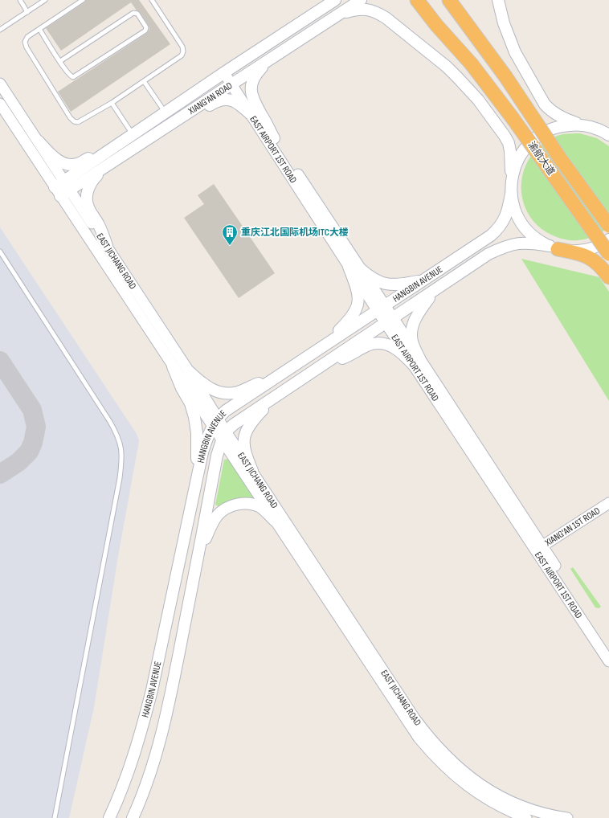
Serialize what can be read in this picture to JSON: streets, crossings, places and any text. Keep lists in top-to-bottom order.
{
  "streets": {
    "highway": ["渝航大道"],
    "main road": ["XIANG'AN ROAD", "HANGBIN AVENUE"],
    "street": ["EAST AIRPORT 1ST ROAD", "EAST JICHANG ROAD", "XIANG'AN 1ST ROAD"]
  },
  "crossings": [
    ["XIANG'AN ROAD", "EAST AIRPORT 1ST ROAD"],
    ["XIANG'AN ROAD", "EAST JICHANG ROAD"],
    ["EAST AIRPORT 1ST ROAD", "HANGBIN AVENUE"],
    ["EAST AIRPORT 1ST ROAD", "XIANG'AN 1ST ROAD"],
    ["EAST JICHANG ROAD", "HANGBIN AVENUE"]
  ],
  "places": {
    "building": ["重庆江北国际机场ITC大楼"]
  }
}
